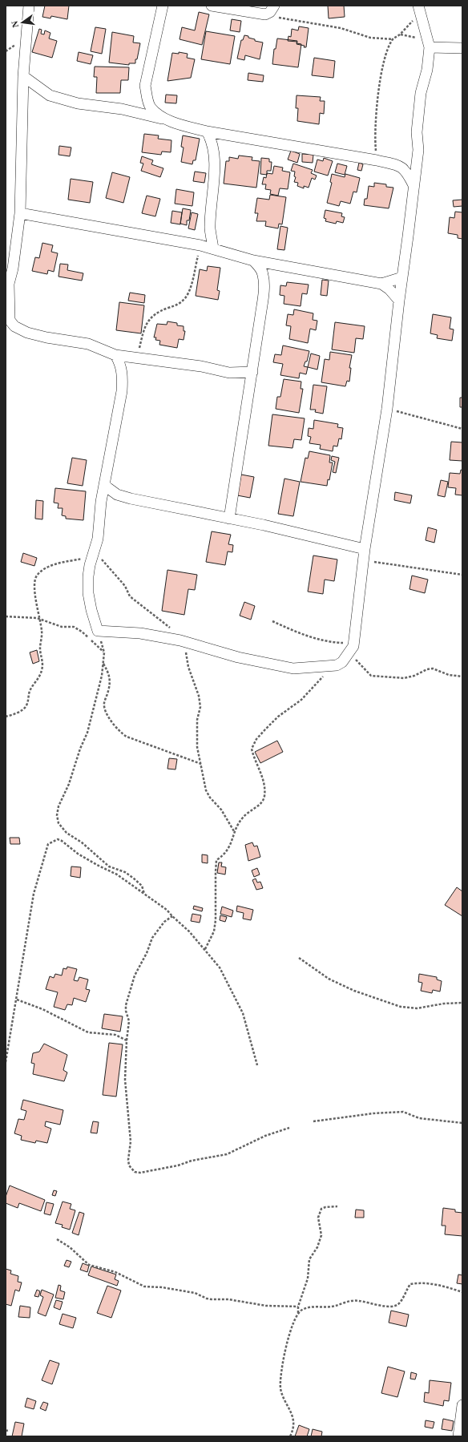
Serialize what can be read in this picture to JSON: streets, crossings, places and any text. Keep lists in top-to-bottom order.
{
  "north": "left"
}
